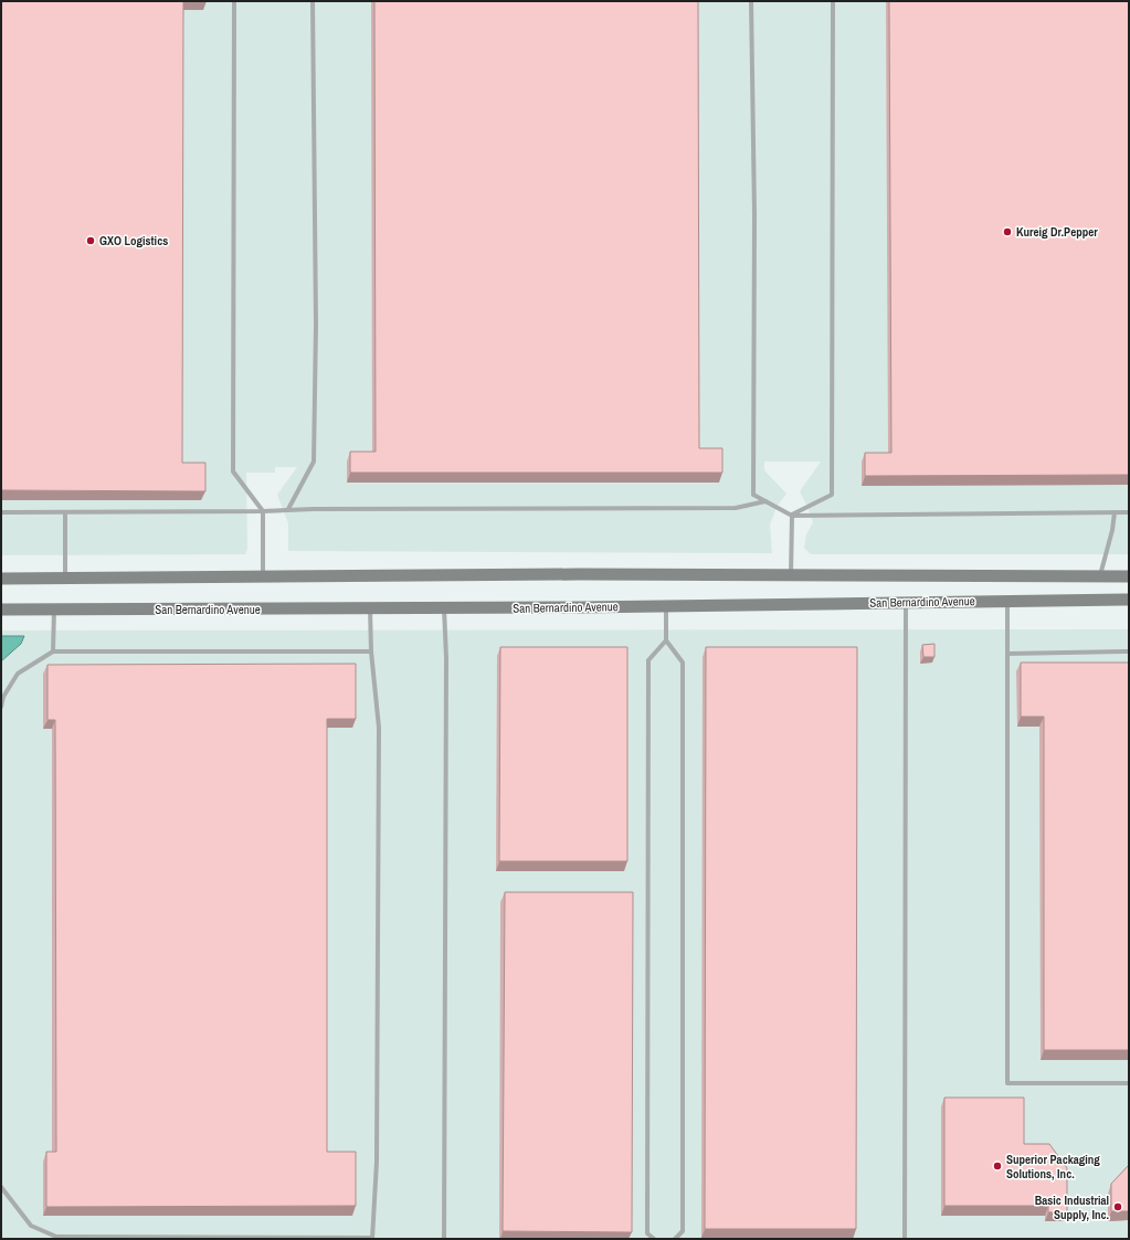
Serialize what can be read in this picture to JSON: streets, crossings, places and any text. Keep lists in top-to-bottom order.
{
  "streets": {
    "main road": ["San Bernardino Avenue"]
  },
  "places": [
    "Kureig Dr.Pepper",
    "GXO Logistics",
    "Superior Packaging Solutions, Inc.",
    "Basic Industrial Supply, Inc."
  ]
}
